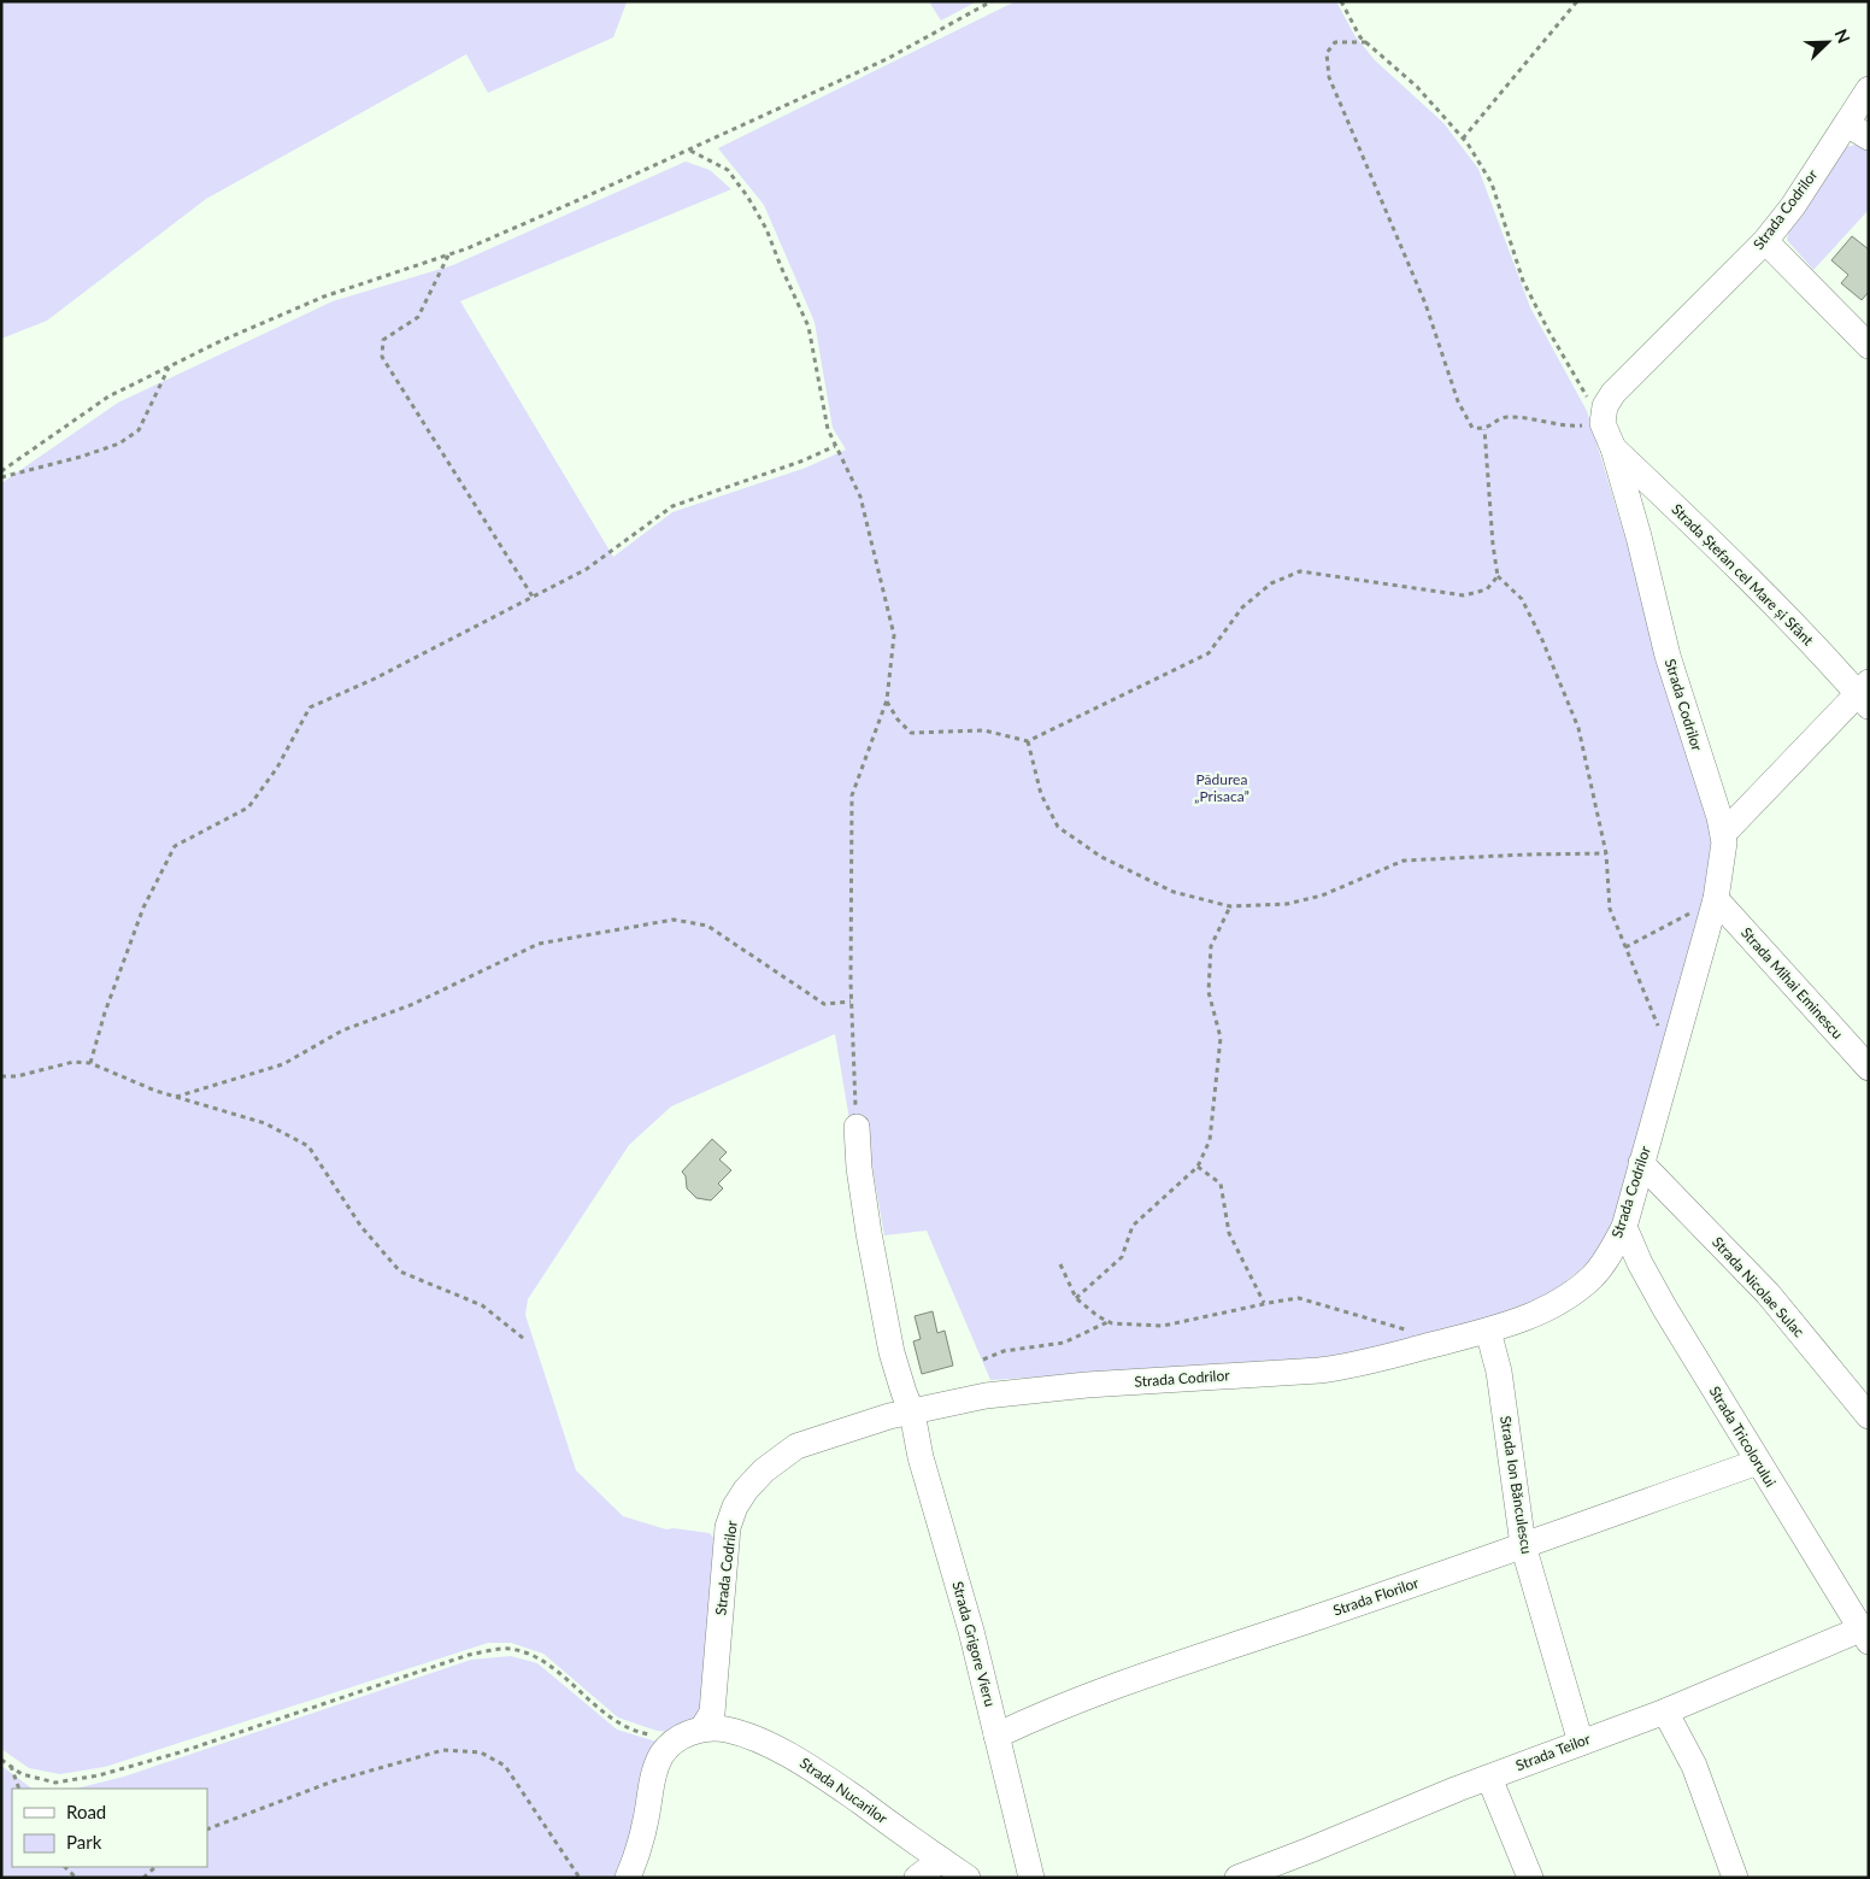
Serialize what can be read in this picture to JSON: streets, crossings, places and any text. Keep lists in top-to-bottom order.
{
  "streets": {
    "street": [
      "Strada Codrilor",
      "Strada Ștefan cel Mare și Sfânt",
      "Strada Mihai Eminescu",
      "Strada Nicolae Sulac",
      "Strada Tricolorului",
      "Strada Ion Bănculescu",
      "Strada Florilor",
      "Strada Grigore Vieru",
      "Strada Teilor",
      "Strada Nucarilor"
    ]
  },
  "crossings": [
    ["Strada Codrilor", "Strada Ștefan cel Mare și Sfânt"],
    ["Strada Codrilor", "Strada Mihai Eminescu"],
    ["Strada Codrilor", "Strada Nicolae Sulac"],
    ["Strada Codrilor", "Strada Tricolorului"],
    ["Strada Codrilor", "Strada Ion Bănculescu"],
    ["Strada Codrilor", "Strada Grigore Vieru"],
    ["Strada Codrilor", "Strada Nucarilor"],
    ["Strada Tricolorului", "Strada Florilor"],
    ["Strada Tricolorului", "Strada Teilor"],
    ["Strada Ion Bănculescu", "Strada Florilor"],
    ["Strada Ion Bănculescu", "Strada Teilor"],
    ["Strada Florilor", "Strada Grigore Vieru"]
  ],
  "parks": ["Pădurea „Prisaca”"],
  "legend": ["Road", "Park"],
  "north": "top right"
}
